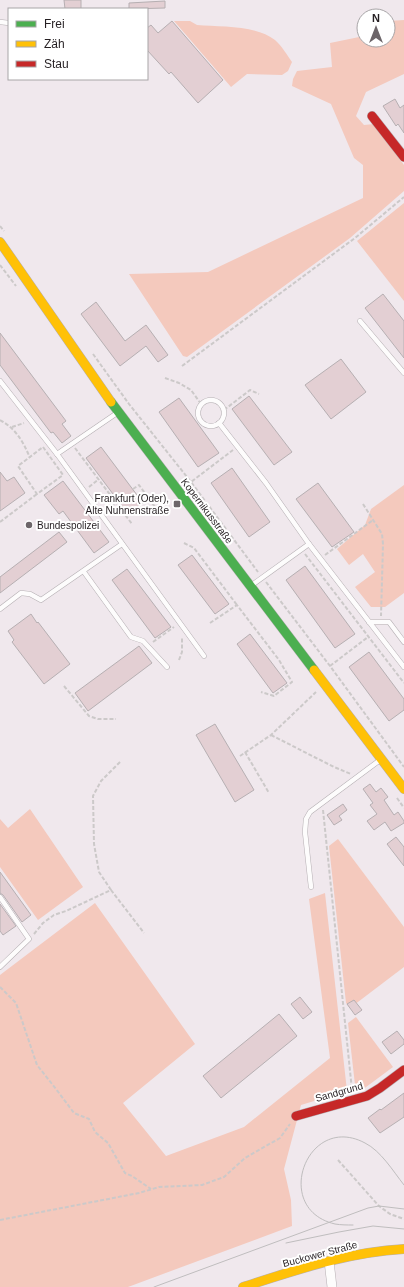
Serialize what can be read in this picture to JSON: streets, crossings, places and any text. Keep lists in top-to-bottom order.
{
  "streets": {
    "main road": ["Kopernikusstraße", "Sandgrund", "Buckower Straße"]
  },
  "places": {
    "transit": ["Frankfurt (Oder), Alte Nuhnenstraße"],
    "other": ["Bundespolizei"]
  },
  "legend": ["Frei", "Zäh", "Stau"],
  "north": "top"
}
